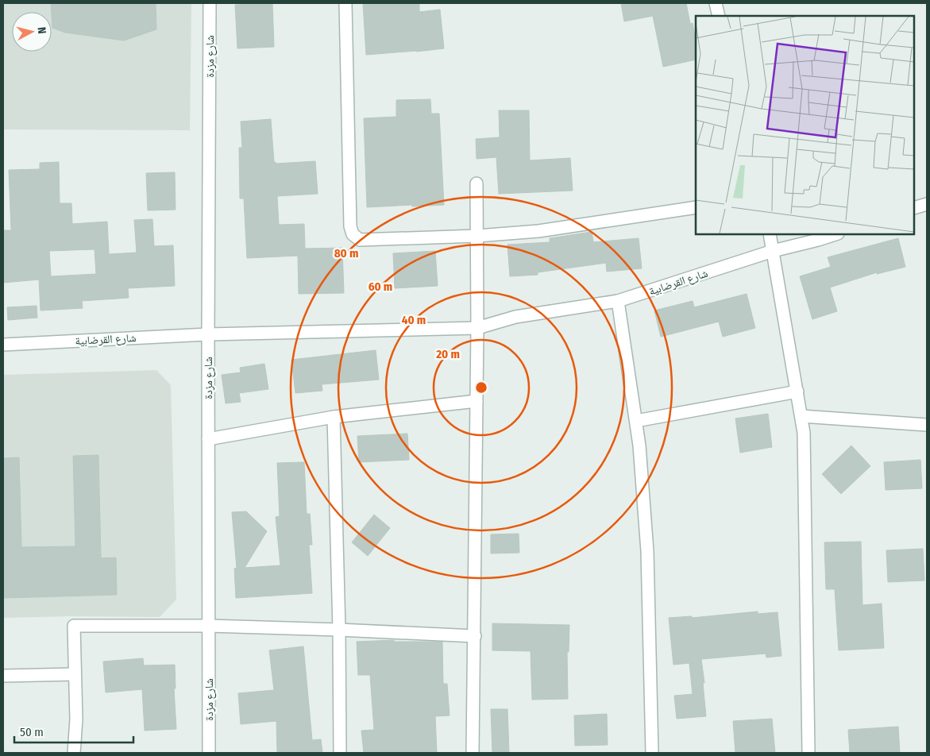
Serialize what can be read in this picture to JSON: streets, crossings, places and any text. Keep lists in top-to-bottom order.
{
  "streets": {
    "street": ["شارع مزدة", "شارع القرضابية"]
  },
  "crossings": [
    ["شارع مزدة", "شارع القرضابية"]
  ],
  "scale_bar": "50 m",
  "north": "right",
  "rings": [
    "80 m",
    "60 m",
    "40 m",
    "20 m"
  ]
}
